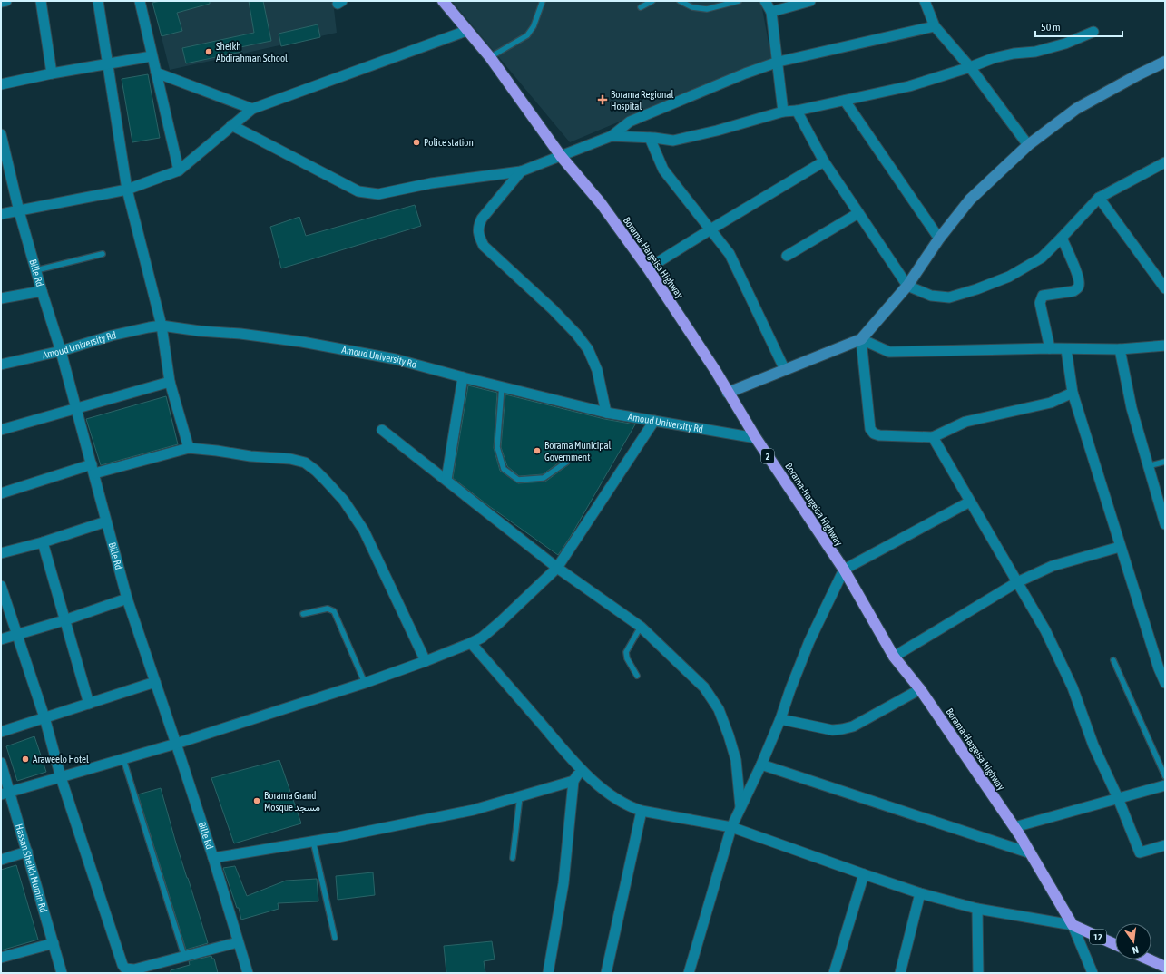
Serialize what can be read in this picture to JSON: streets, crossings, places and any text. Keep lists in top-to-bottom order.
{
  "streets": {
    "highway": ["Borama-Hargeisa Highway", "2", "12"],
    "street": ["Bille Rd", "Amoud University Rd", "Hassan Sheikh Mumin Rd"]
  },
  "crossings": [
    ["Borama-Hargeisa Highway", "Amoud University Rd"],
    ["Borama-Hargeisa Highway", "12"],
    ["Bille Rd", "Amoud University Rd"]
  ],
  "places": {
    "other": [
      "Sheikh Abdirahman School",
      "Police station",
      "Borama Municipal Government",
      "Araweelo Hotel",
      "Borama Grand Mosque مسجد"
    ],
    "health": ["Borama Regional Hospital"]
  },
  "scale_bar": "50 m",
  "north": "bottom"
}
